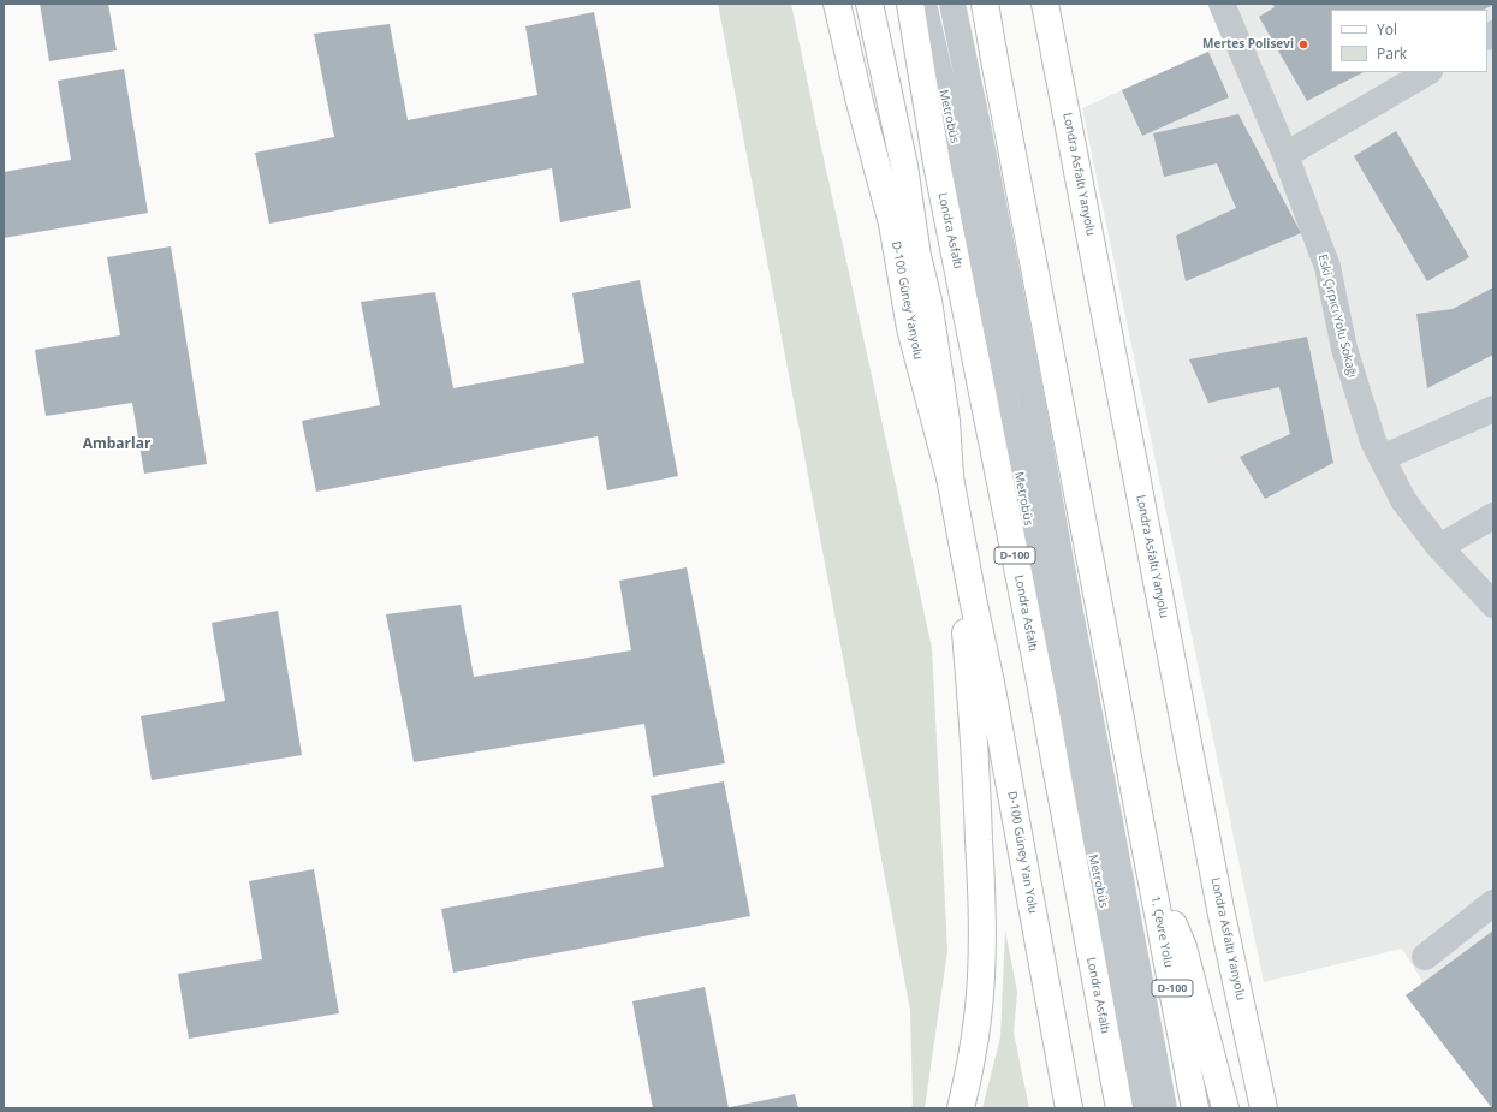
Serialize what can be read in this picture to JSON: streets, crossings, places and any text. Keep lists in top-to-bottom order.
{
  "streets": {
    "main road": [
      "Londra Asfaltı Yanyolu",
      "Londra Asfaltı",
      "D-100 Güney Yanyolu",
      "D-100",
      "D-100 Güney Yan Yolu",
      "1. Çevre Yolu"
    ],
    "street": ["Metrobüs", "Eski Çırpıcı Yolu Sokağı"]
  },
  "crossings": [
    ["D-100 Güney Yanyolu", "D-100 Güney Yan Yolu"],
    ["D-100", "1. Çevre Yolu"]
  ],
  "districts": ["Ambarlar"],
  "places": ["Mertes Polisevi"],
  "legend": ["Yol", "Park"]
}
